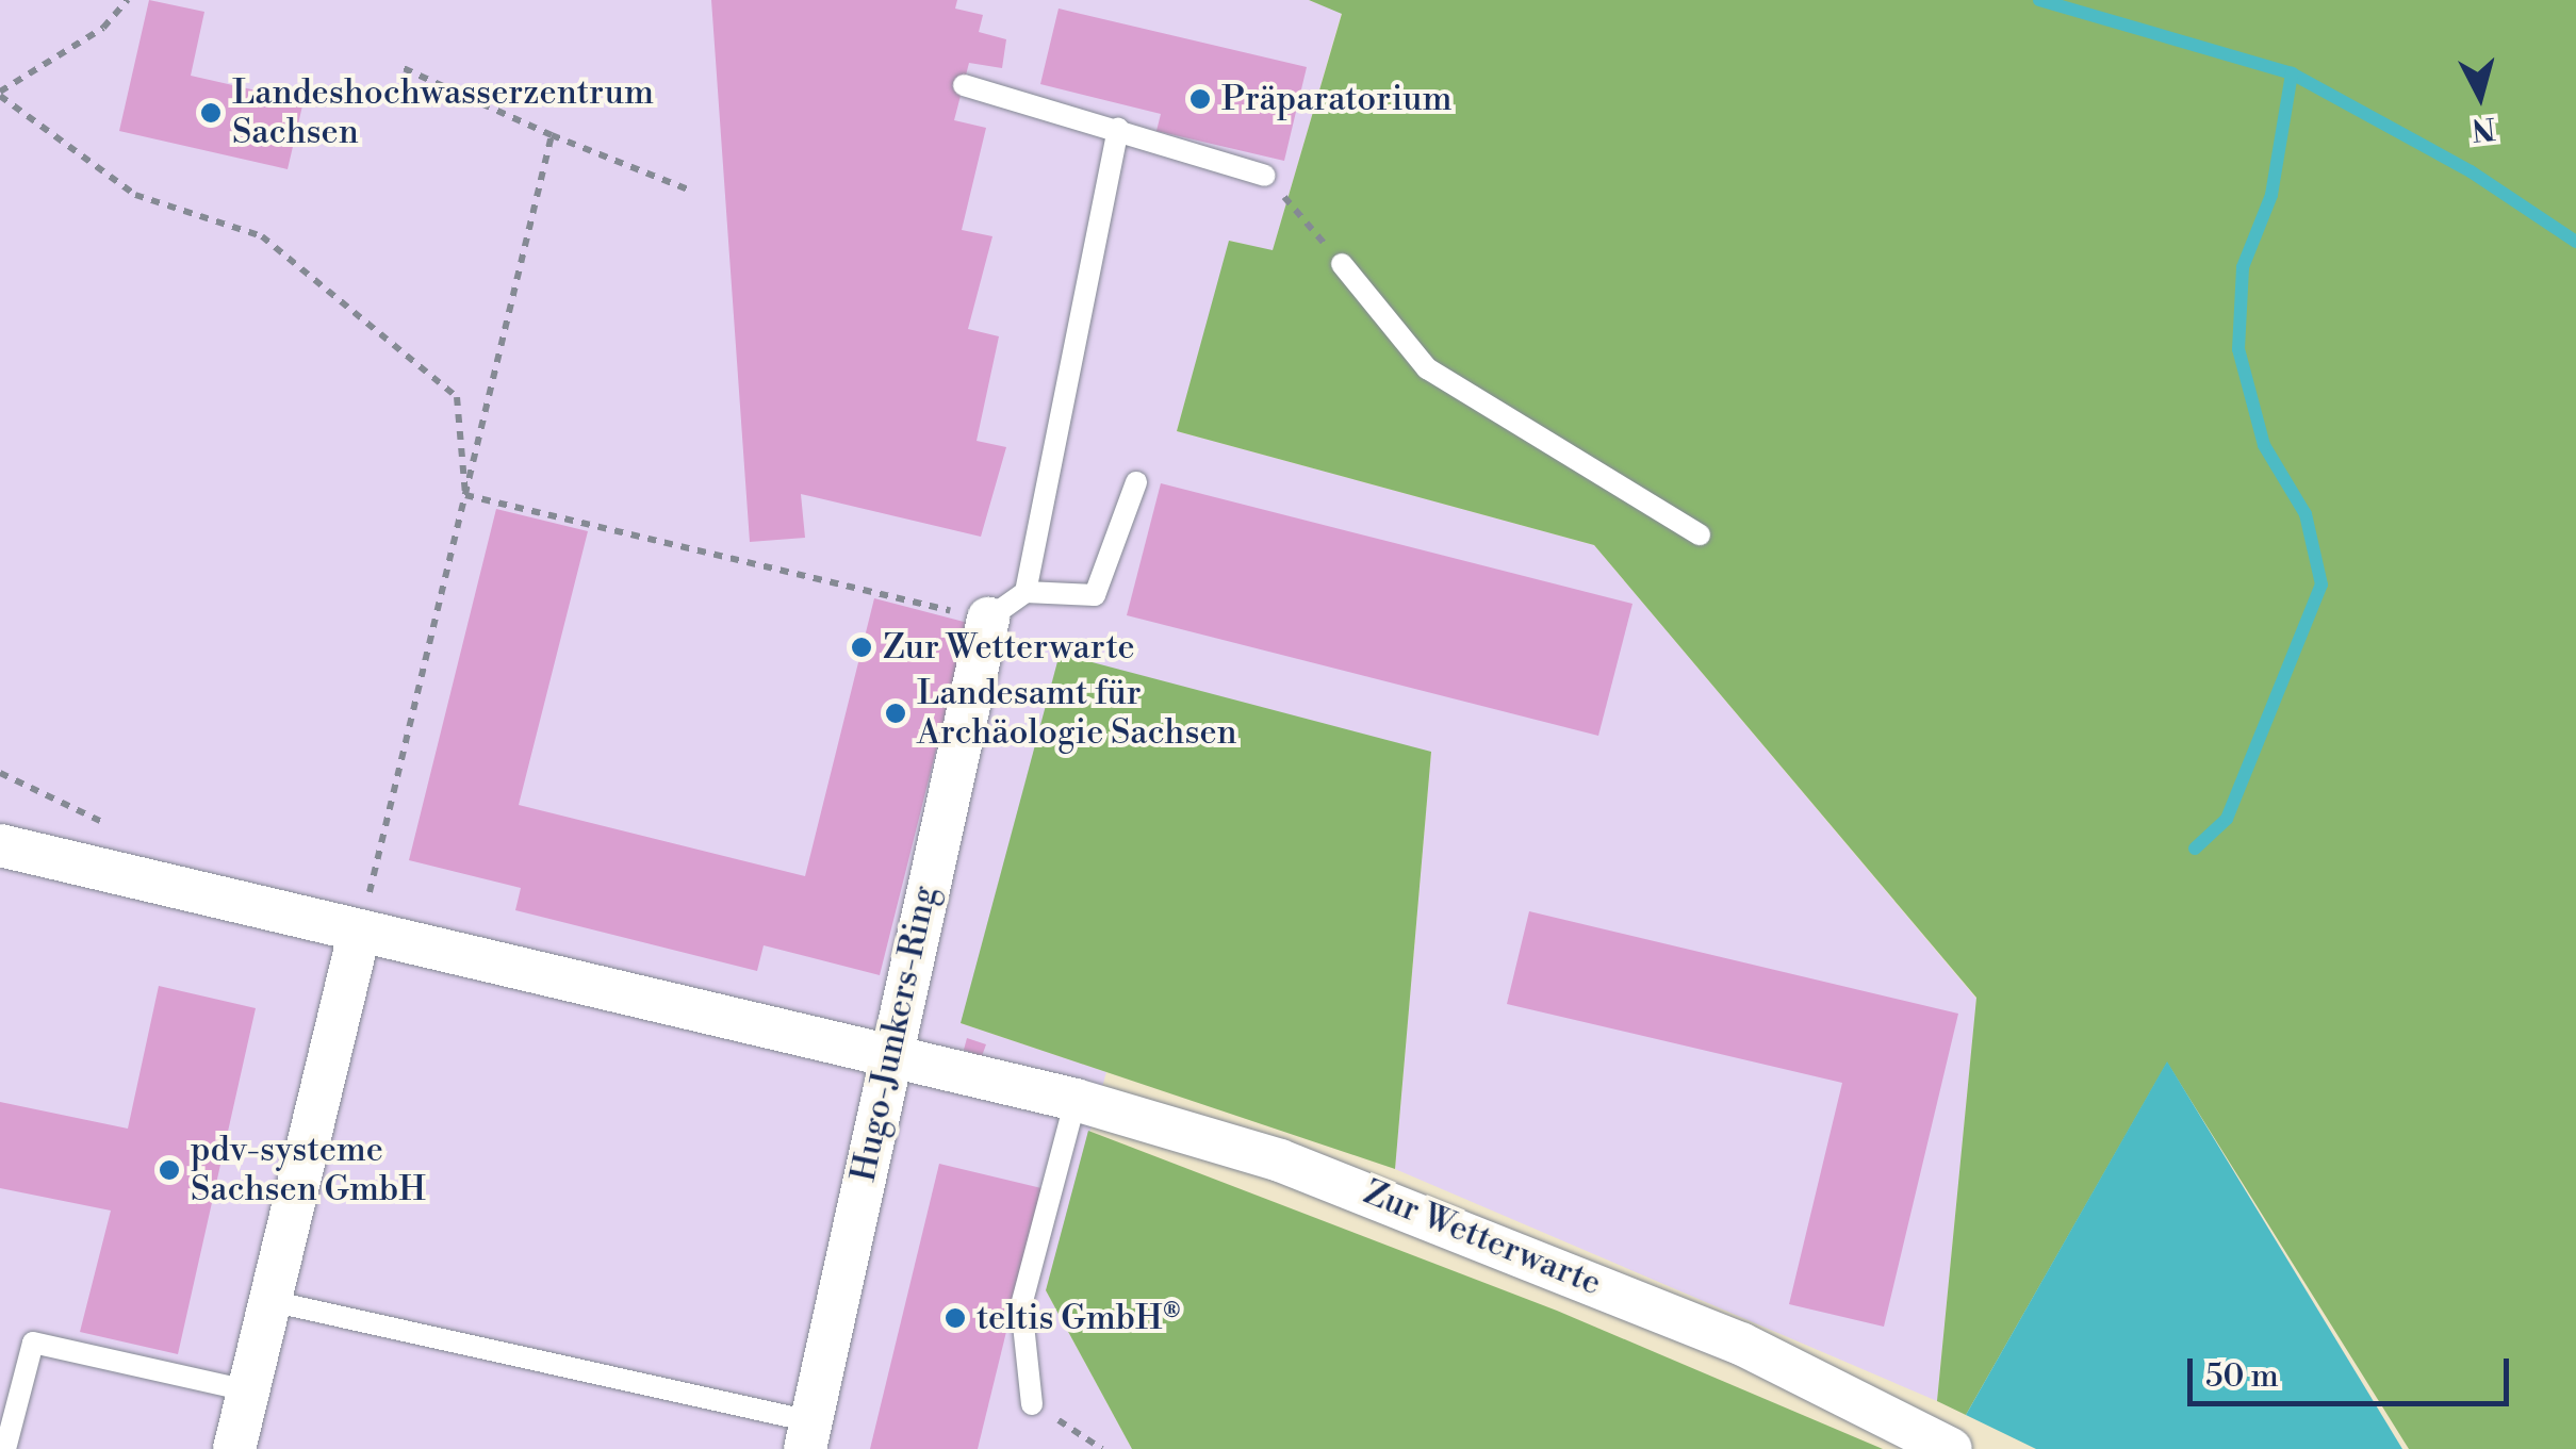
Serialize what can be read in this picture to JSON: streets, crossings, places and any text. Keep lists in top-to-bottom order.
{
  "streets": {
    "street": ["Hugo-Junkers-Ring", "Zur Wetterwarte"]
  },
  "crossings": [
    ["Hugo-Junkers-Ring", "Zur Wetterwarte"]
  ],
  "places": [
    "Präparatorium",
    "Landeshochwasserzentrum Sachsen",
    "Zur Wetterwarte",
    "Landesamt für Archäologie Sachsen",
    "pdv-systeme Sachsen GmbH",
    "teltis GmbH®"
  ],
  "scale_bar": "50 m",
  "north": "bottom"
}
